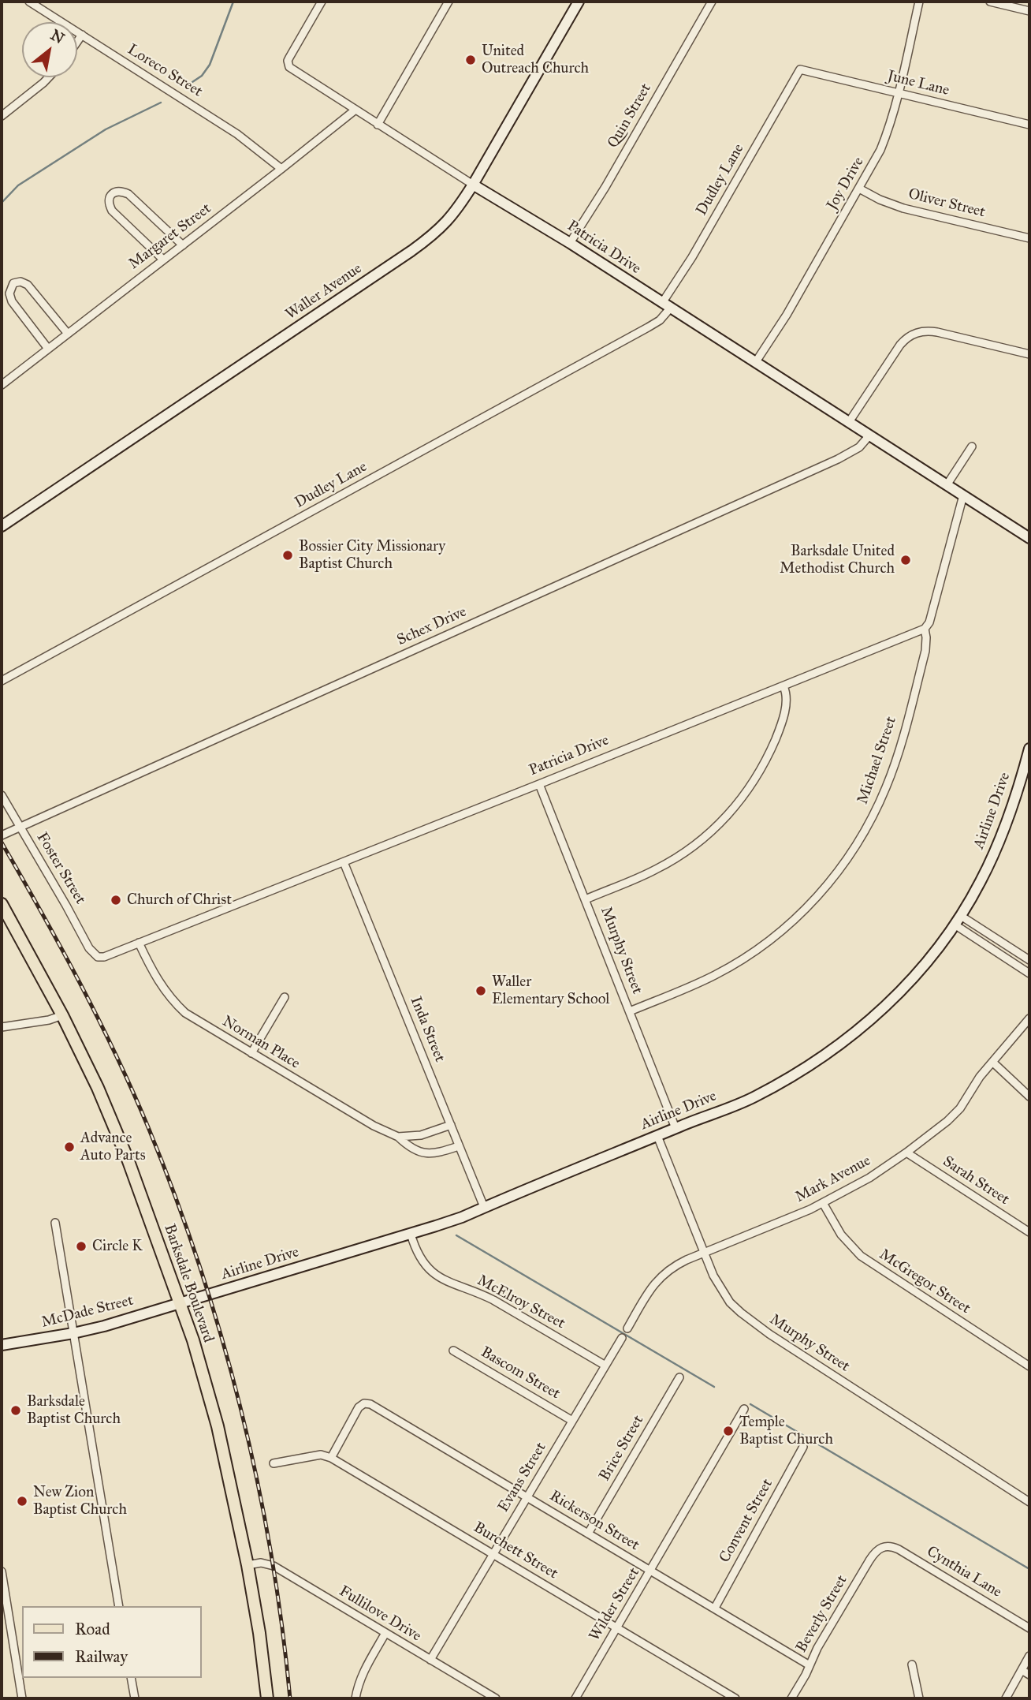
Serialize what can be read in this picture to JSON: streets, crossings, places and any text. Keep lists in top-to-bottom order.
{
  "streets": {
    "main road": ["Barksdale Boulevard"],
    "street": [
      "Loreco Street",
      "June Lane",
      "Quin Street",
      "Dudley Lane",
      "Joy Drive",
      "Oliver Street",
      "Margaret Street",
      "Patricia Drive",
      "Waller Avenue",
      "Schex Drive",
      "Michael Street",
      "Airline Drive",
      "Foster Street",
      "Murphy Street",
      "Inda Street",
      "Norman Place",
      "Mark Avenue",
      "Sarah Street",
      "McGregor Street",
      "McElroy Street",
      "McDade Street",
      "Bascom Street",
      "Brice Street",
      "Evans Street",
      "Rickerson Street",
      "Convent Street",
      "Burchett Street",
      "Cynthia Lane",
      "Wilder Street",
      "Fullilove Drive",
      "Beverly Street"
    ]
  },
  "crossings": [
    ["Loreco Street", "Margaret Street"],
    ["June Lane", "Dudley Lane"],
    ["June Lane", "Joy Drive"],
    ["Quin Street", "Patricia Drive"],
    ["Dudley Lane", "Patricia Drive"],
    ["Joy Drive", "Oliver Street"],
    ["Joy Drive", "Patricia Drive"],
    ["Margaret Street", "Patricia Drive"],
    ["Patricia Drive", "Waller Avenue"],
    ["Patricia Drive", "Schex Drive"],
    ["Patricia Drive", "Michael Street"],
    ["Patricia Drive", "Foster Street"],
    ["Patricia Drive", "Murphy Street"],
    ["Patricia Drive", "Inda Street"],
    ["Patricia Drive", "Norman Place"],
    ["Schex Drive", "Foster Street"],
    ["Michael Street", "Murphy Street"],
    ["Airline Drive", "Murphy Street"],
    ["Airline Drive", "Inda Street"],
    ["Airline Drive", "Barksdale Boulevard"],
    ["Airline Drive", "McElroy Street"],
    ["Airline Drive", "McDade Street"],
    ["Murphy Street", "Mark Avenue"],
    ["Inda Street", "Norman Place"],
    ["Mark Avenue", "Sarah Street"],
    ["Mark Avenue", "McGregor Street"],
    ["Barksdale Boulevard", "McDade Street"],
    ["Barksdale Boulevard", "Fullilove Drive"],
    ["McElroy Street", "Evans Street"],
    ["Bascom Street", "Evans Street"],
    ["Brice Street", "Rickerson Street"],
    ["Evans Street", "Rickerson Street"],
    ["Evans Street", "Burchett Street"],
    ["Evans Street", "Fullilove Drive"],
    ["Rickerson Street", "Convent Street"],
    ["Rickerson Street", "Burchett Street"],
    ["Rickerson Street", "Wilder Street"],
    ["Rickerson Street", "Beverly Street"],
    ["Burchett Street", "Wilder Street"],
    ["Cynthia Lane", "Beverly Street"]
  ],
  "places": [
    "United Outreach Church",
    "Bossier City Missionary Baptist Church",
    "Barksdale United Methodist Church",
    "Church of Christ",
    "Waller Elementary School",
    "Advance Auto Parts",
    "Circle K",
    "Barksdale Baptist Church",
    "Temple Baptist Church",
    "New Zion Baptist Church"
  ],
  "legend": ["Road", "Railway"],
  "north": "top right"
}
